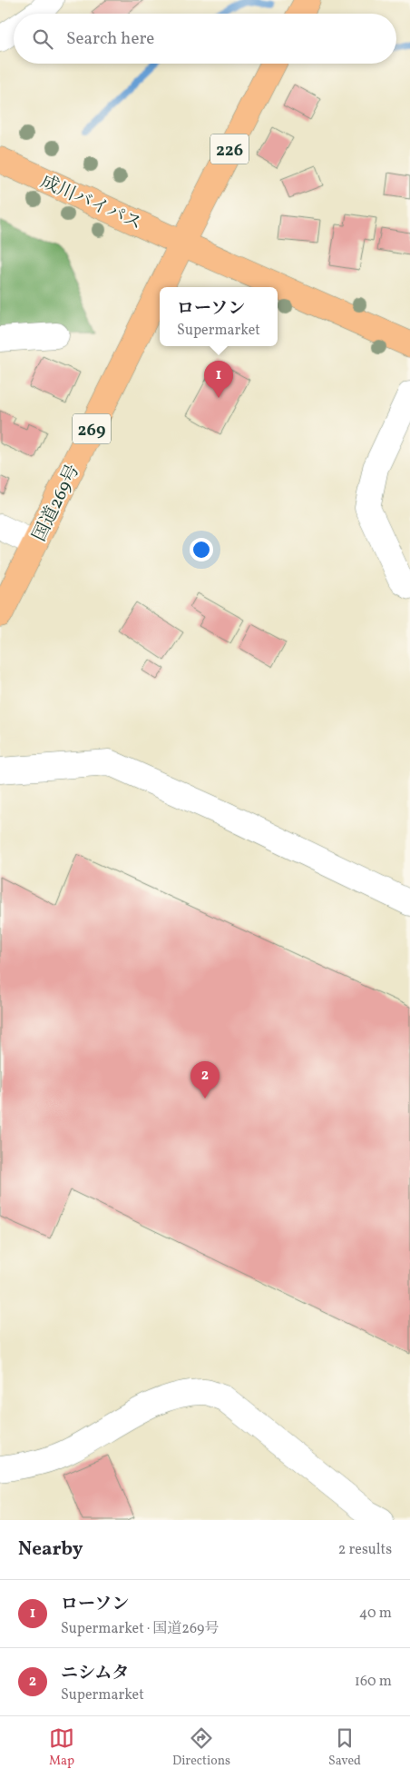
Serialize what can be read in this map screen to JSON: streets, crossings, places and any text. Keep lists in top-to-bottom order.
{
  "streets": {
    "main road": [
      "226",
      "成川バイパス",
      "269",
      "国道269号"
    ]
  },
  "crossings": [
    ["226", "成川バイパス"],
    ["226", "国道269号"],
    ["成川バイパス", "国道269号"]
  ],
  "page": {
    "search": "Search here",
    "popup": ["ローソン", "Supermarket"],
    "pins": ["1", "2"],
    "heading": ["Nearby", "2 results"],
    "list": [
      {
        "mark": "1",
        "name": "ローソン",
        "note": "Supermarket · 国道269号",
        "value": "40 m"
      },
      {
        "mark": "2",
        "name": "ニシムタ",
        "note": "Supermarket",
        "value": "160 m"
      }
    ],
    "nav": ["Map", "Directions", "Saved"]
  }
}
